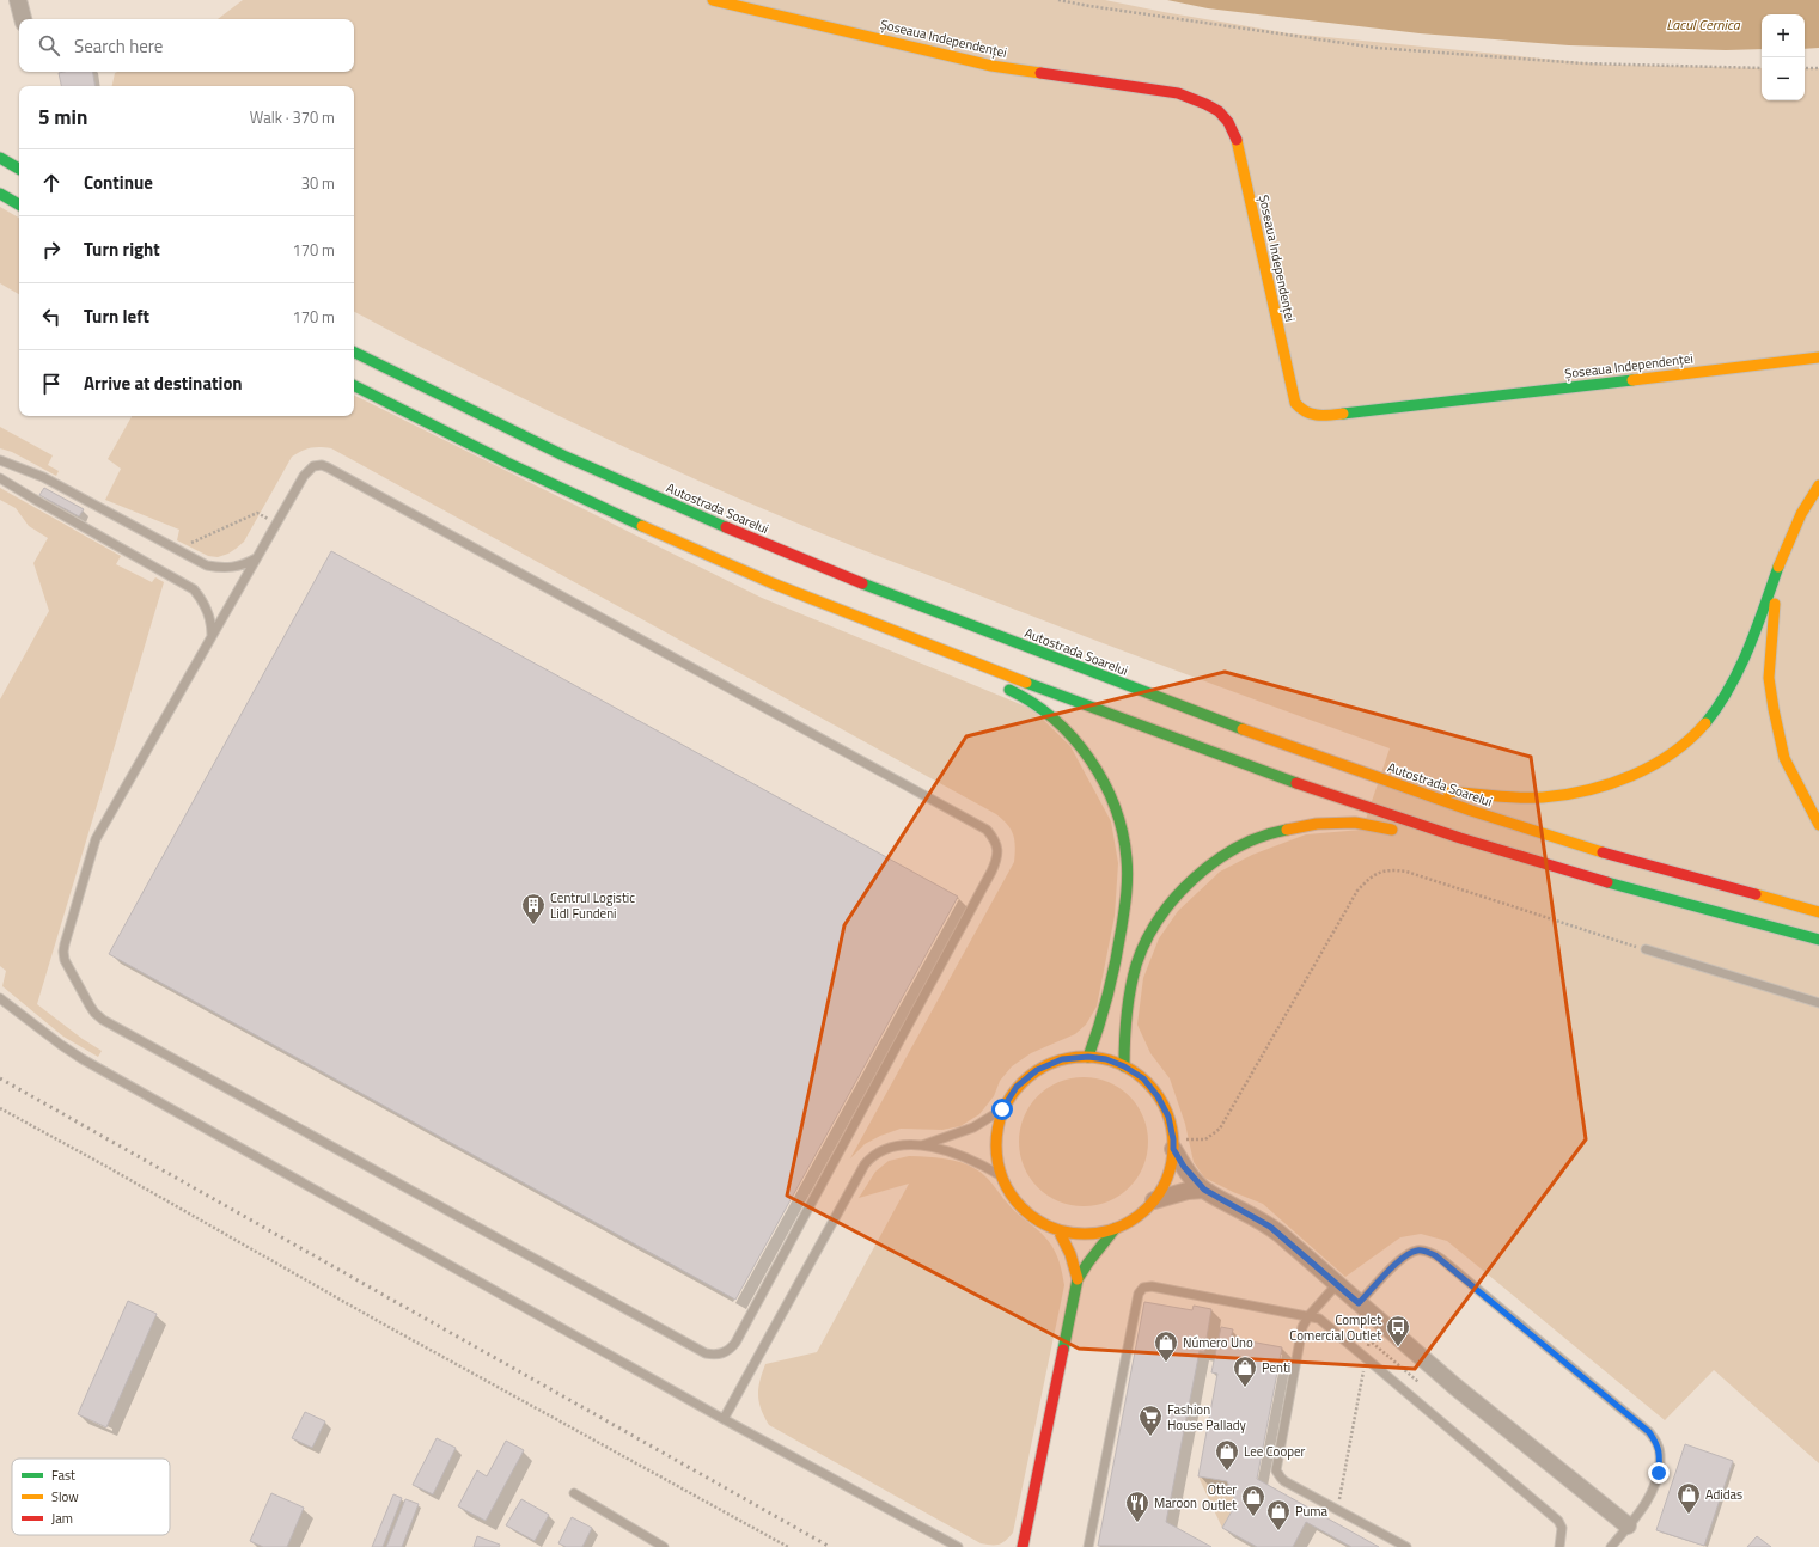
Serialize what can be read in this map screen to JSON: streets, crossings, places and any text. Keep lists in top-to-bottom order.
{
  "streets": {
    "main road": ["Șoseaua Independenței", "Autostrada Soarelui"]
  },
  "water": ["Lacul Cernica"],
  "places": {
    "building": ["Centrul Logistic Lidl Fundeni"],
    "bus stop": ["Complet Comercial Outlet"],
    "shop": [
      "Número Uno",
      "Penti",
      "Lee Cooper",
      "Adidas",
      "Otter Outlet",
      "Puma"
    ],
    "supermarket": ["Fashion House Pallady"],
    "restaurant": ["Maroon"]
  },
  "legend": ["Fast", "Slow", "Jam"],
  "page": {
    "map_buttons": ["+", "−"],
    "search": "Search here",
    "heading": ["5 min", "Walk · 370 m"],
    "list": [
      ["Continue", "30 m"],
      ["Turn right", "170 m"],
      ["Turn left", "170 m"],
      "Arrive at destination"
    ]
  }
}
